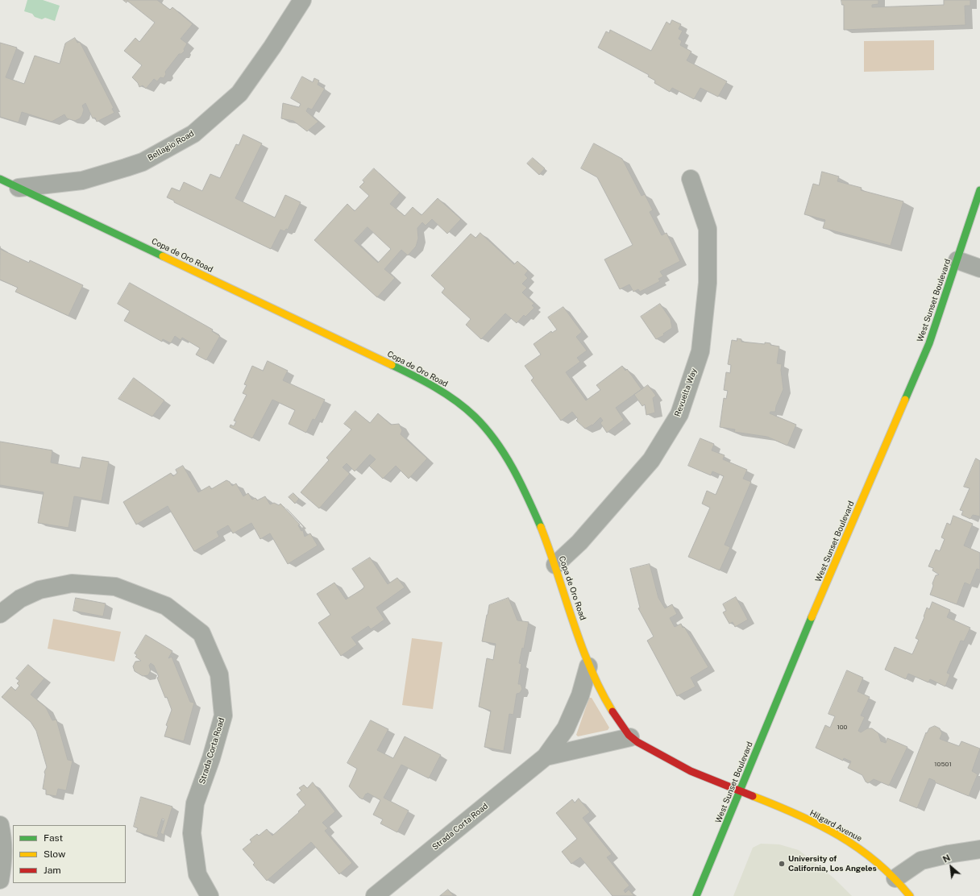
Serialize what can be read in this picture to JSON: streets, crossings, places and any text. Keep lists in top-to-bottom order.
{
  "streets": {
    "street": [
      "Bellagio Road",
      "Copa de Oro Road",
      "West Sunset Boulevard",
      "Revuelta Way",
      "Strada Corta Road",
      "Hilgard Avenue"
    ]
  },
  "crossings": [
    ["Bellagio Road", "Copa de Oro Road"],
    ["Copa de Oro Road", "West Sunset Boulevard"],
    ["Copa de Oro Road", "Revuelta Way"],
    ["Copa de Oro Road", "Strada Corta Road"],
    ["Copa de Oro Road", "Hilgard Avenue"],
    ["West Sunset Boulevard", "Hilgard Avenue"]
  ],
  "places": ["University of California, Los Angeles"],
  "house_numbers": ["100", "10501"],
  "legend": ["Fast", "Slow", "Jam"],
  "north": "top left"
}
